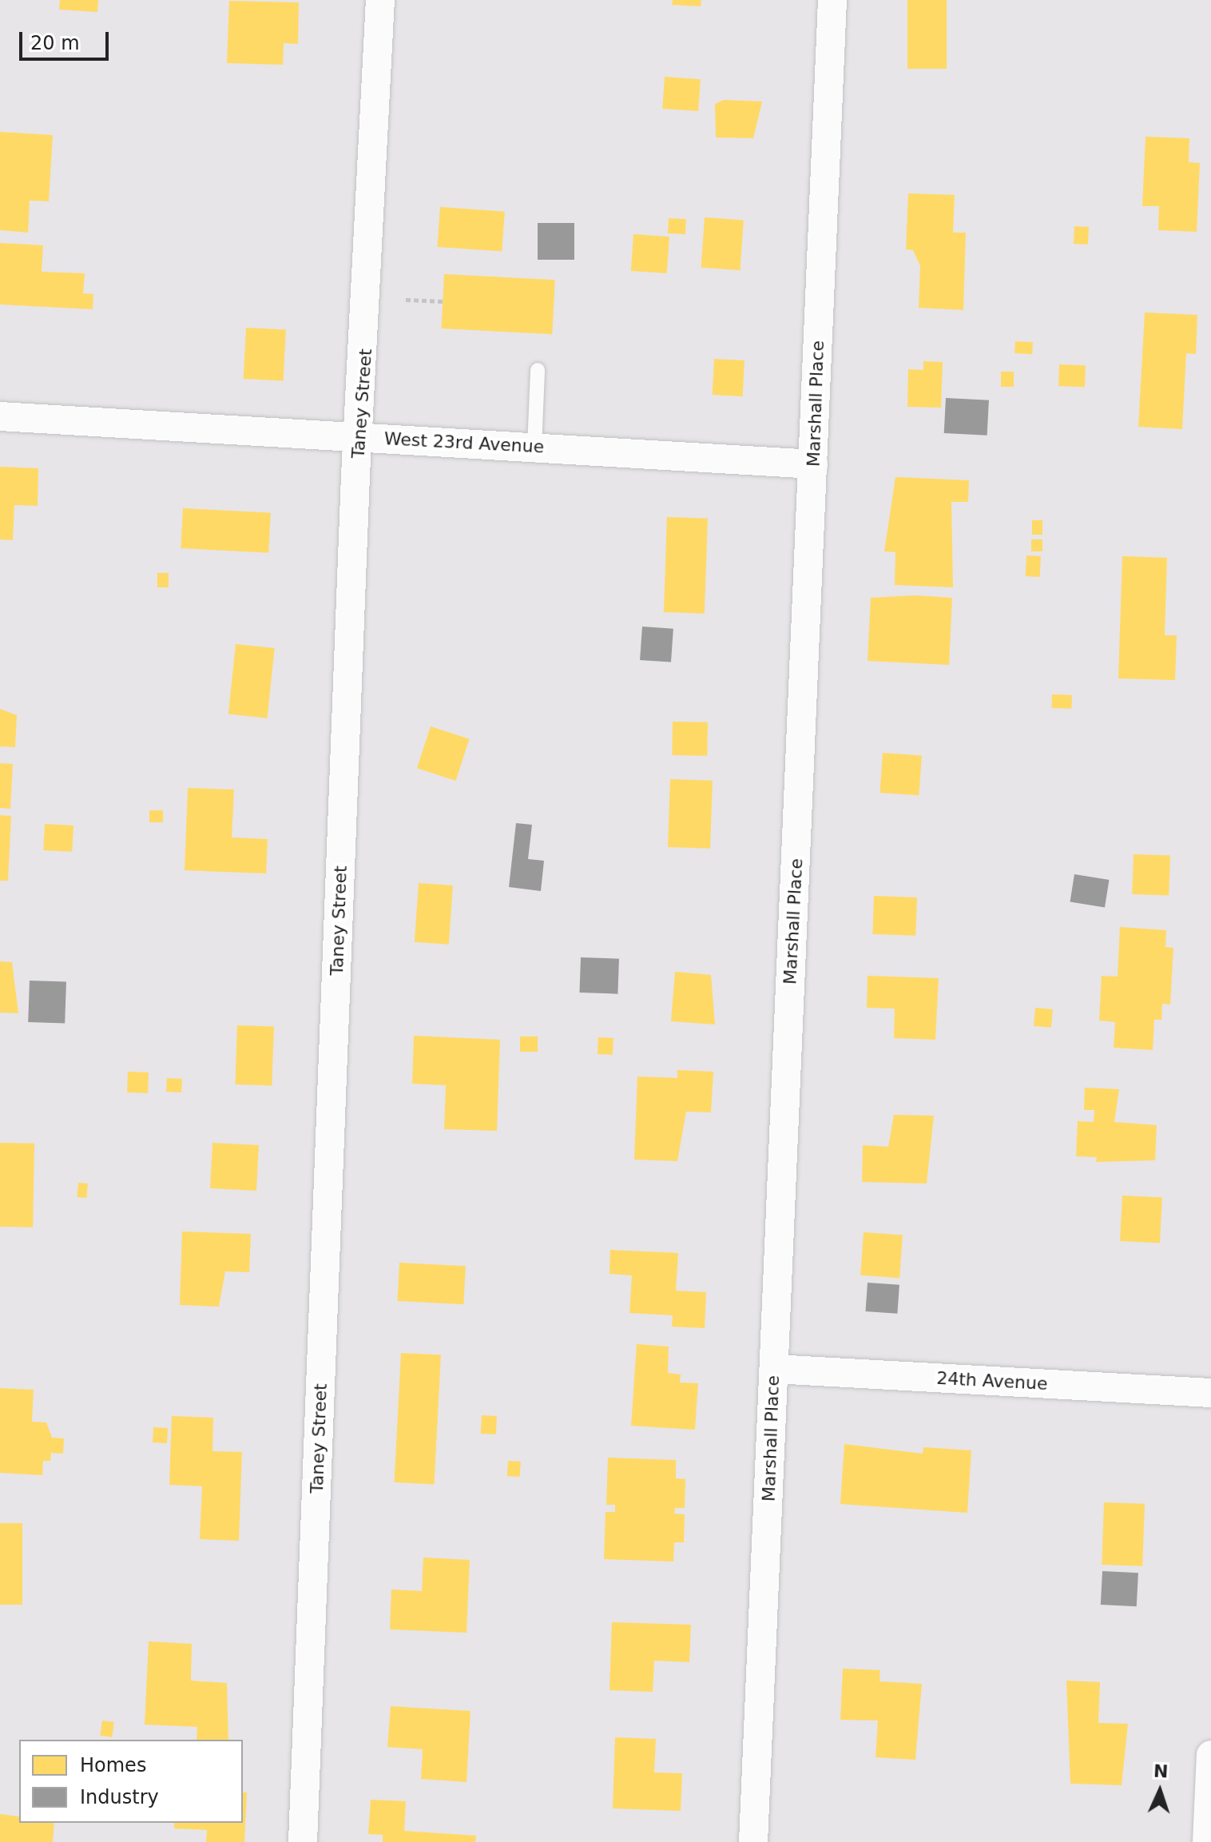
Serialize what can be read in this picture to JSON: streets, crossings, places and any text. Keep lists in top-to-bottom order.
{
  "streets": {
    "street": [
      "Taney Street",
      "Marshall Place",
      "West 23rd Avenue",
      "24th Avenue"
    ]
  },
  "crossings": [
    ["Taney Street", "West 23rd Avenue"],
    ["Marshall Place", "West 23rd Avenue"],
    ["Marshall Place", "24th Avenue"]
  ],
  "legend": ["Homes", "Industry"],
  "scale_bar": "20 m",
  "north": "top"
}
